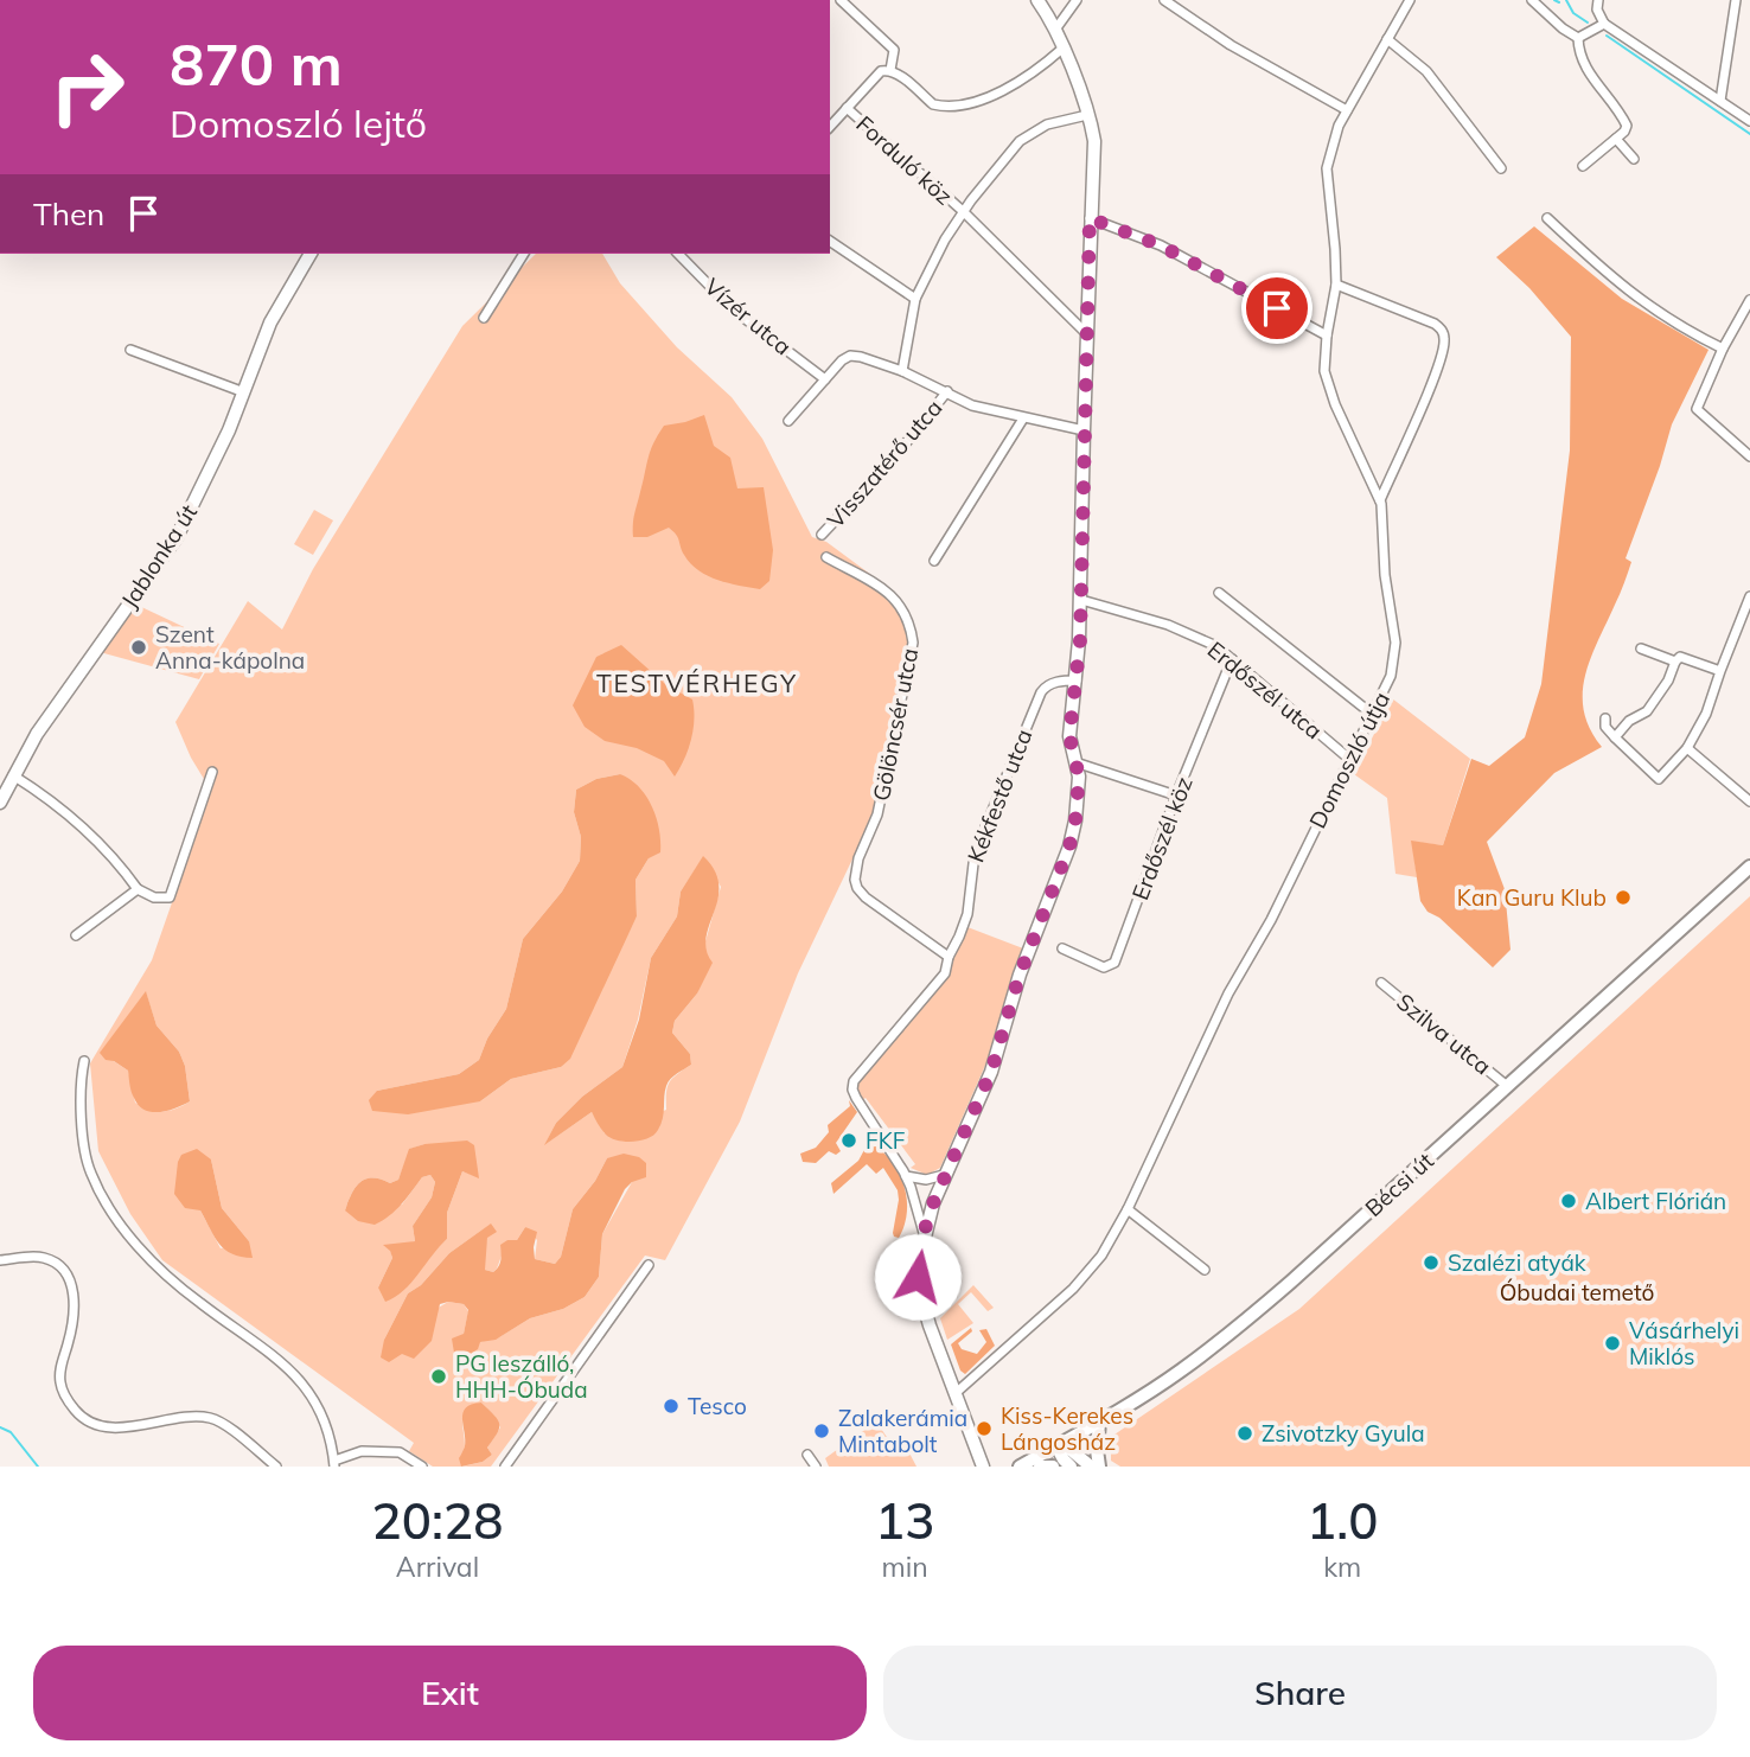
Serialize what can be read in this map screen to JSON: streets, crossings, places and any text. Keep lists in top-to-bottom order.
{
  "streets": {
    "main road": ["Bécsi út"],
    "street": [
      "Forduló köz",
      "Vízér utca",
      "Visszatérő utca",
      "Jablonka út",
      "Erdőszél utca",
      "Gölöncsér utca",
      "Domoszló útja",
      "Kékfestő utca",
      "Erdőszél köz",
      "Szilva utca"
    ]
  },
  "crossings": [
    ["Vízér utca", "Visszatérő utca"],
    ["Erdőszél utca", "Domoszló útja"],
    ["Erdőszél utca", "Erdőszél köz"],
    ["Gölöncsér utca", "Kékfestő utca"],
    ["Szilva utca", "Bécsi út"]
  ],
  "districts": ["TESTVÉRHEGY"],
  "parks": ["Óbudai temető"],
  "places": [
    "Szent Anna-kápolna",
    "Kan Guru Klub",
    "FKF",
    "Albert Flórián",
    "Szalézi atyák",
    "Vásárhelyi Miklós",
    "PG leszálló, HHH-Óbuda",
    "Tesco",
    "Kiss-Kerekes Lángosház",
    "Zalakerámia Mintabolt",
    "Zsivotzky Gyula"
  ],
  "page": {
    "turn": ["870 m", "Domoszló lejtő"],
    "then": "Then",
    "eta": [
      "20:28",
      "Arrival",
      "13",
      "min",
      "1.0",
      "km"
    ],
    "buttons": ["Exit", "Share"]
  }
}
